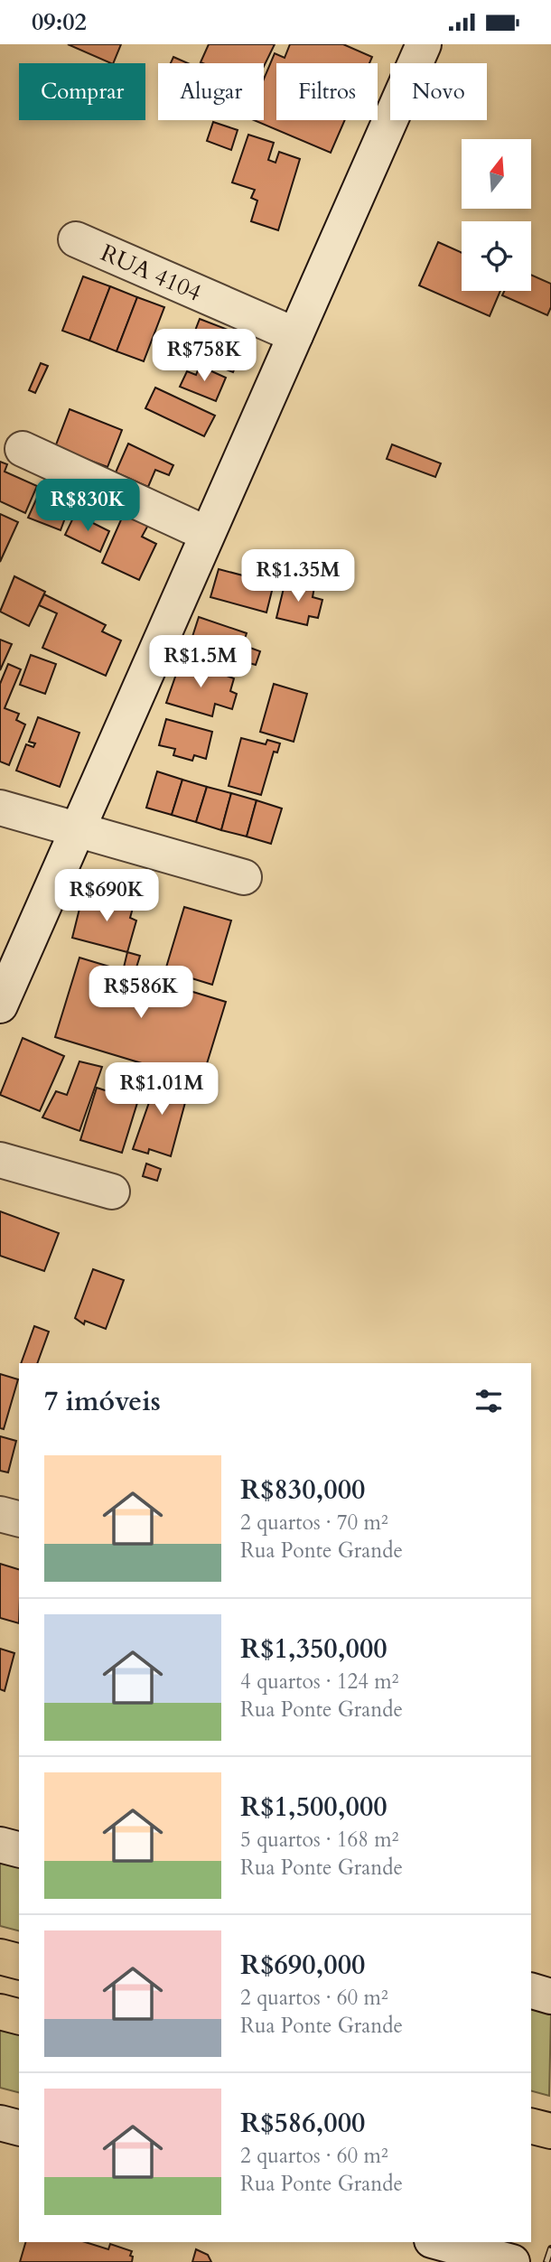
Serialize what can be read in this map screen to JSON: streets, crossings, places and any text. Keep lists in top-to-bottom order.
{
  "streets": {
    "street": ["RUA 4104"]
  },
  "north": "top",
  "page": {
    "status": "09:02",
    "chip": [
      "Comprar",
      "Alugar",
      "Filtros",
      "Novo"
    ],
    "price": [
      "R$758K",
      "R$830K",
      "R$1.35M",
      "R$1.5M",
      "R$690K",
      "R$586K",
      "R$1.01M"
    ],
    "heading": "7 imóveis",
    "list": [
      {
        "name": "R$830,000",
        "note": "2 quartos · 70 m² · Rua Ponte Grande"
      },
      {
        "name": "R$1,350,000",
        "note": "4 quartos · 124 m² · Rua Ponte Grande"
      },
      {
        "name": "R$1,500,000",
        "note": "5 quartos · 168 m² · Rua Ponte Grande"
      },
      {
        "name": "R$690,000",
        "note": "2 quartos · 60 m² · Rua Ponte Grande"
      },
      {
        "name": "R$586,000",
        "note": "2 quartos · 60 m² · Rua Ponte Grande"
      }
    ]
  }
}
